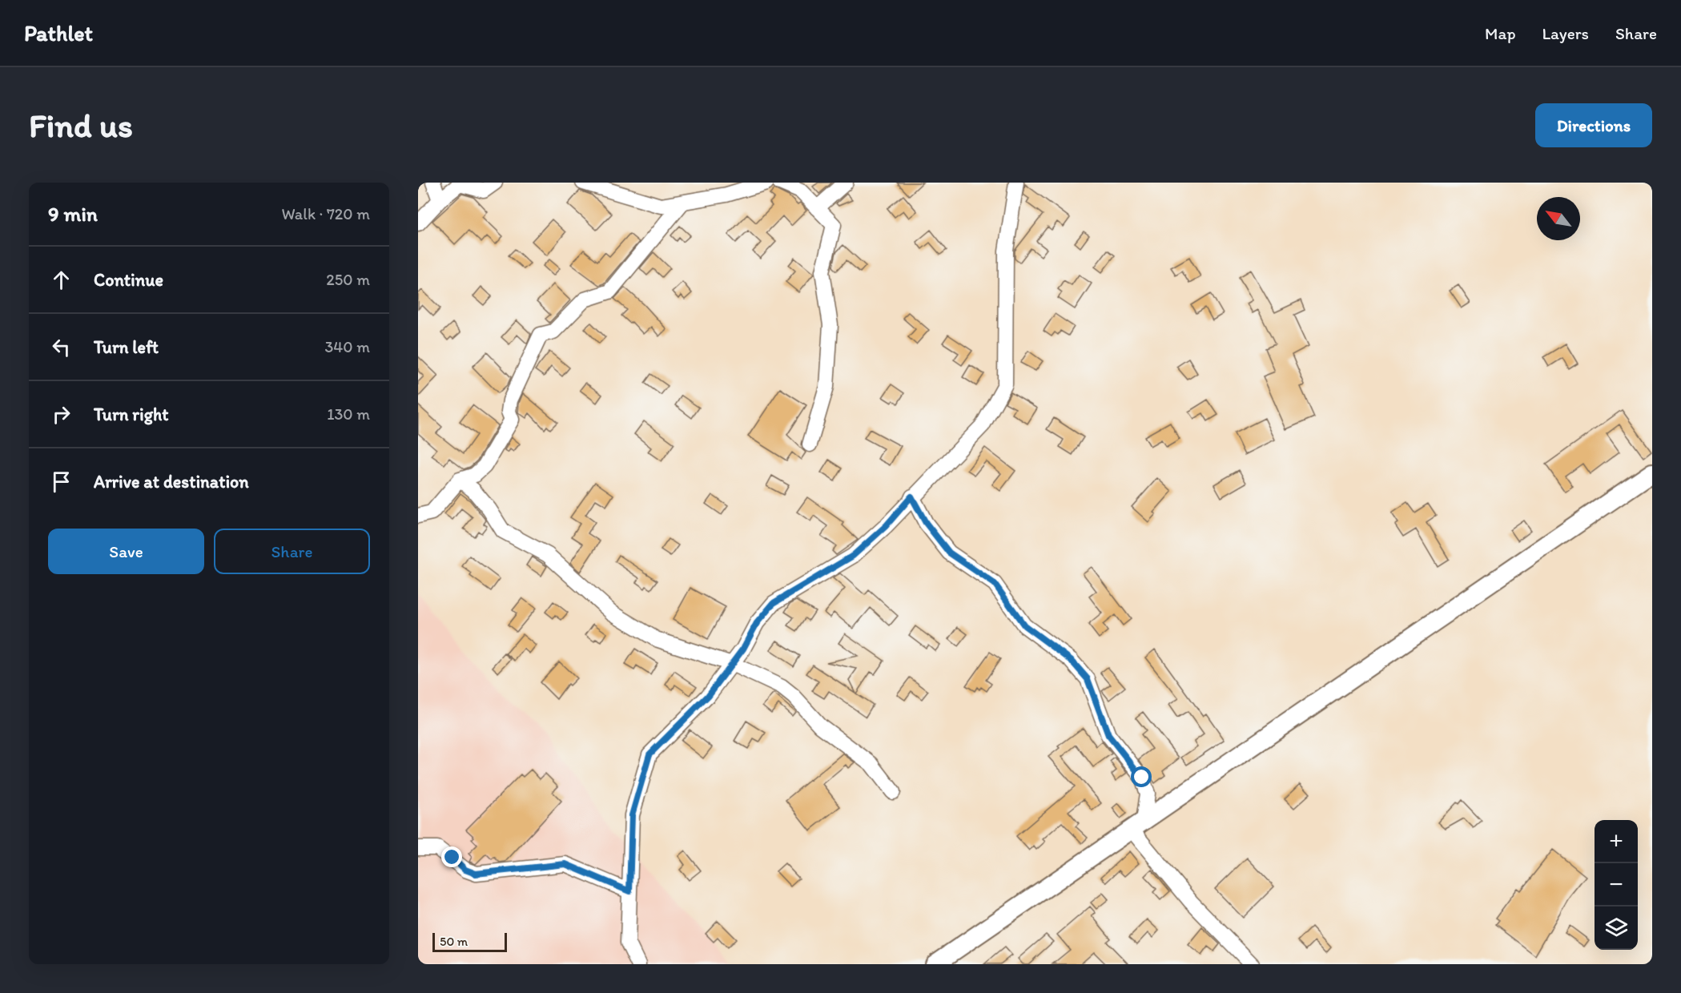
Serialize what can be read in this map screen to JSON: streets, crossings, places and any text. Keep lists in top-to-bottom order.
{
  "scale_bar": "50 m",
  "north": "top left",
  "page": {
    "header": "Pathlet",
    "nav": ["Map", "Layers", "Share"],
    "buttons": [
      "Directions",
      ["Save", "Share"]
    ],
    "title": "Find us",
    "heading": ["9 min", "Walk · 720 m"],
    "list": [
      ["Continue", "250 m"],
      ["Turn left", "340 m"],
      ["Turn right", "130 m"],
      "Arrive at destination"
    ],
    "map_buttons": ["+", "−"],
    "scale": "50 m"
  }
}
